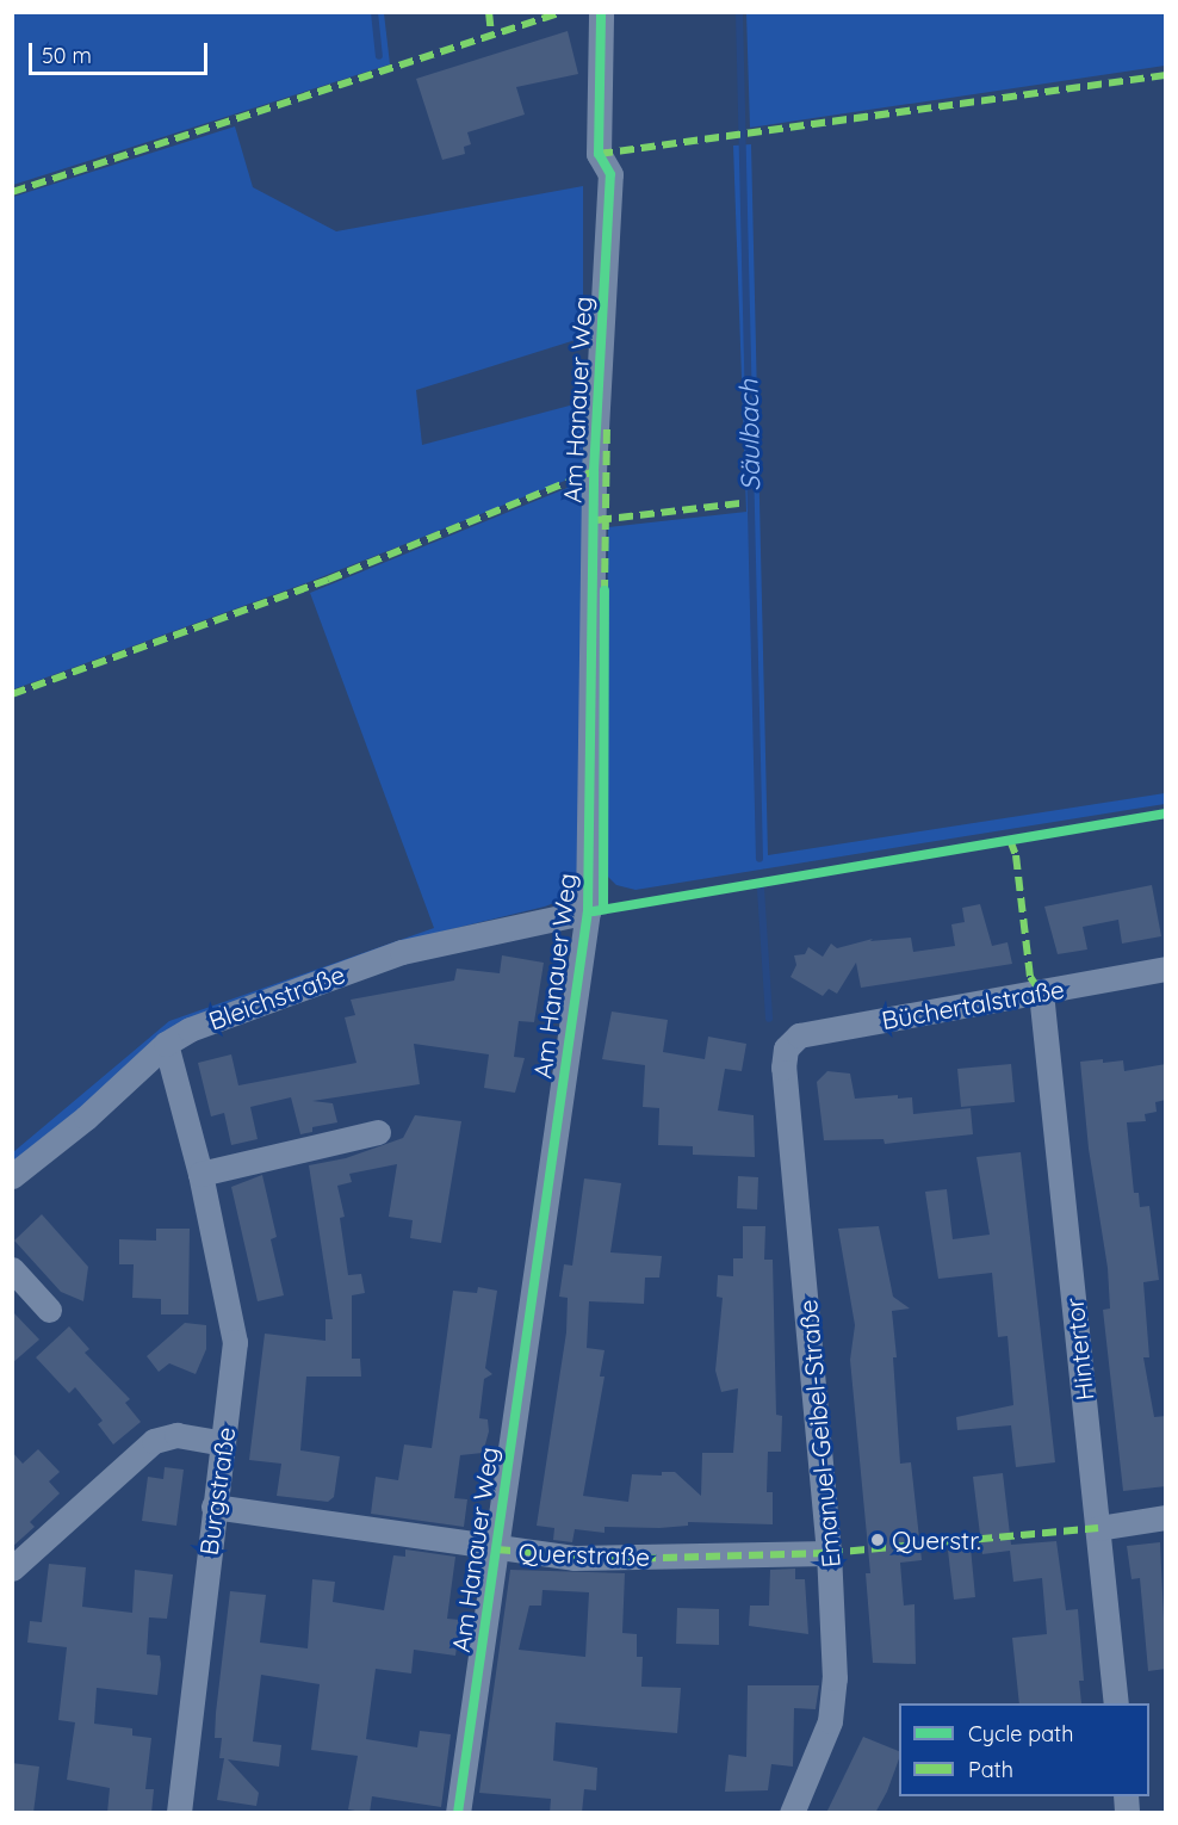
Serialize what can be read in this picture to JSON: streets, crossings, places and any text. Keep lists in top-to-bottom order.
{
  "streets": {
    "street": [
      "Am Hanauer Weg",
      "Bleichstraße",
      "Büchertalstraße",
      "Hintertor",
      "Emanuel-Geibel-Straße",
      "Burgstraße",
      "Querstraße"
    ]
  },
  "crossings": [
    ["Am Hanauer Weg", "Bleichstraße"],
    ["Am Hanauer Weg", "Querstraße"],
    ["Bleichstraße", "Burgstraße"],
    ["Büchertalstraße", "Hintertor"],
    ["Büchertalstraße", "Emanuel-Geibel-Straße"],
    ["Emanuel-Geibel-Straße", "Querstraße"],
    ["Burgstraße", "Querstraße"]
  ],
  "water": ["Säulbach"],
  "places": ["Querstr."],
  "legend": ["Cycle path", "Path"],
  "scale_bar": "50 m"
}
